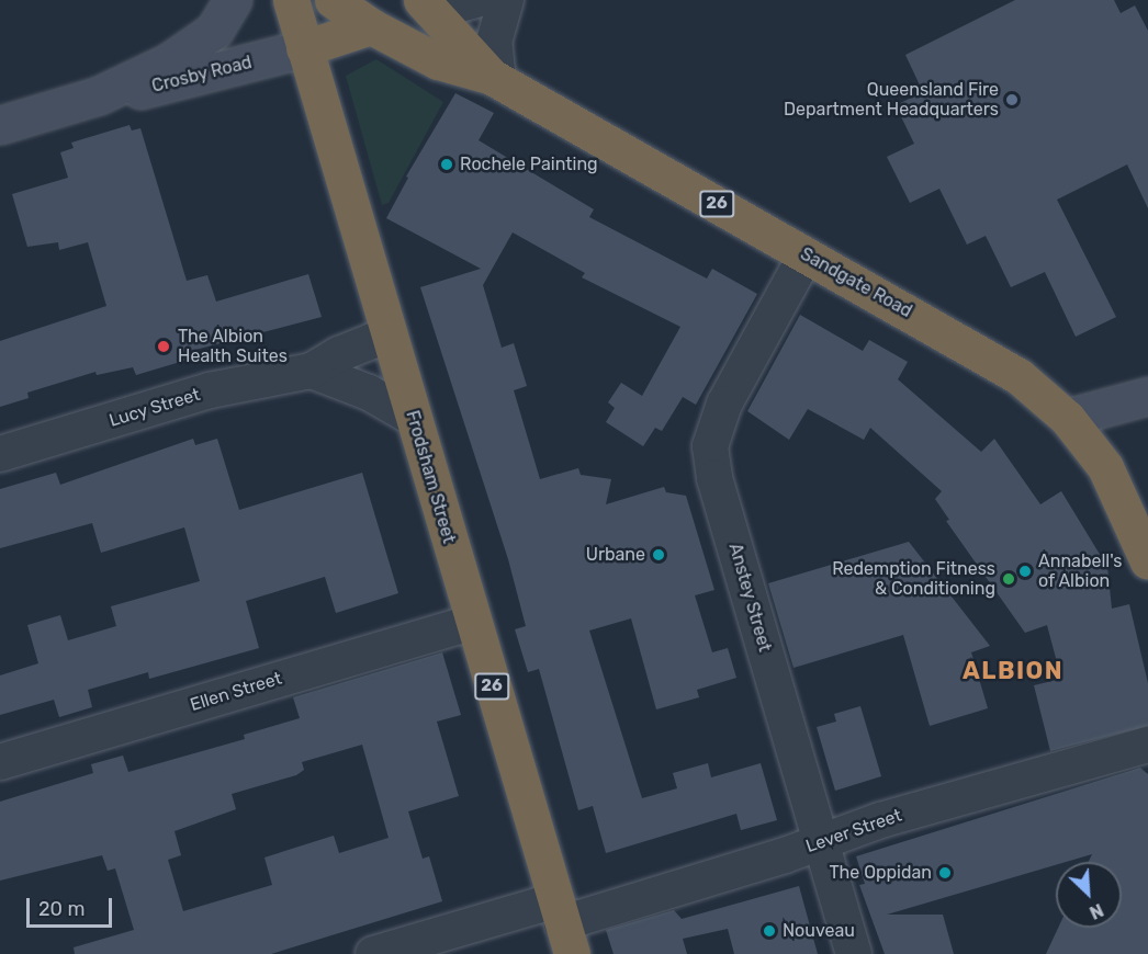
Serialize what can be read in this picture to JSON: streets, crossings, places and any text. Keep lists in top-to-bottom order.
{
  "streets": {
    "highway": ["26", "Sandgate Road", "Frodsham Street"],
    "street": [
      "Crosby Road",
      "Lucy Street",
      "Anstey Street",
      "Ellen Street",
      "Lever Street"
    ]
  },
  "crossings": [
    ["Crosby Road", "Frodsham Street"],
    ["Sandgate Road", "Anstey Street"],
    ["Lucy Street", "Frodsham Street"],
    ["Frodsham Street", "Ellen Street"],
    ["Frodsham Street", "Lever Street"],
    ["Anstey Street", "Lever Street"]
  ],
  "districts": ["ALBION"],
  "places": [
    "Queensland Fire Department Headquarters",
    "Rochele Painting",
    "The Albion Health Suites",
    "Urbane",
    "Annabell's of Albion",
    "Redemption Fitness & Conditioning",
    "The Oppidan",
    "Nouveau"
  ],
  "scale_bar": "20 m",
  "north": "bottom right"
}
